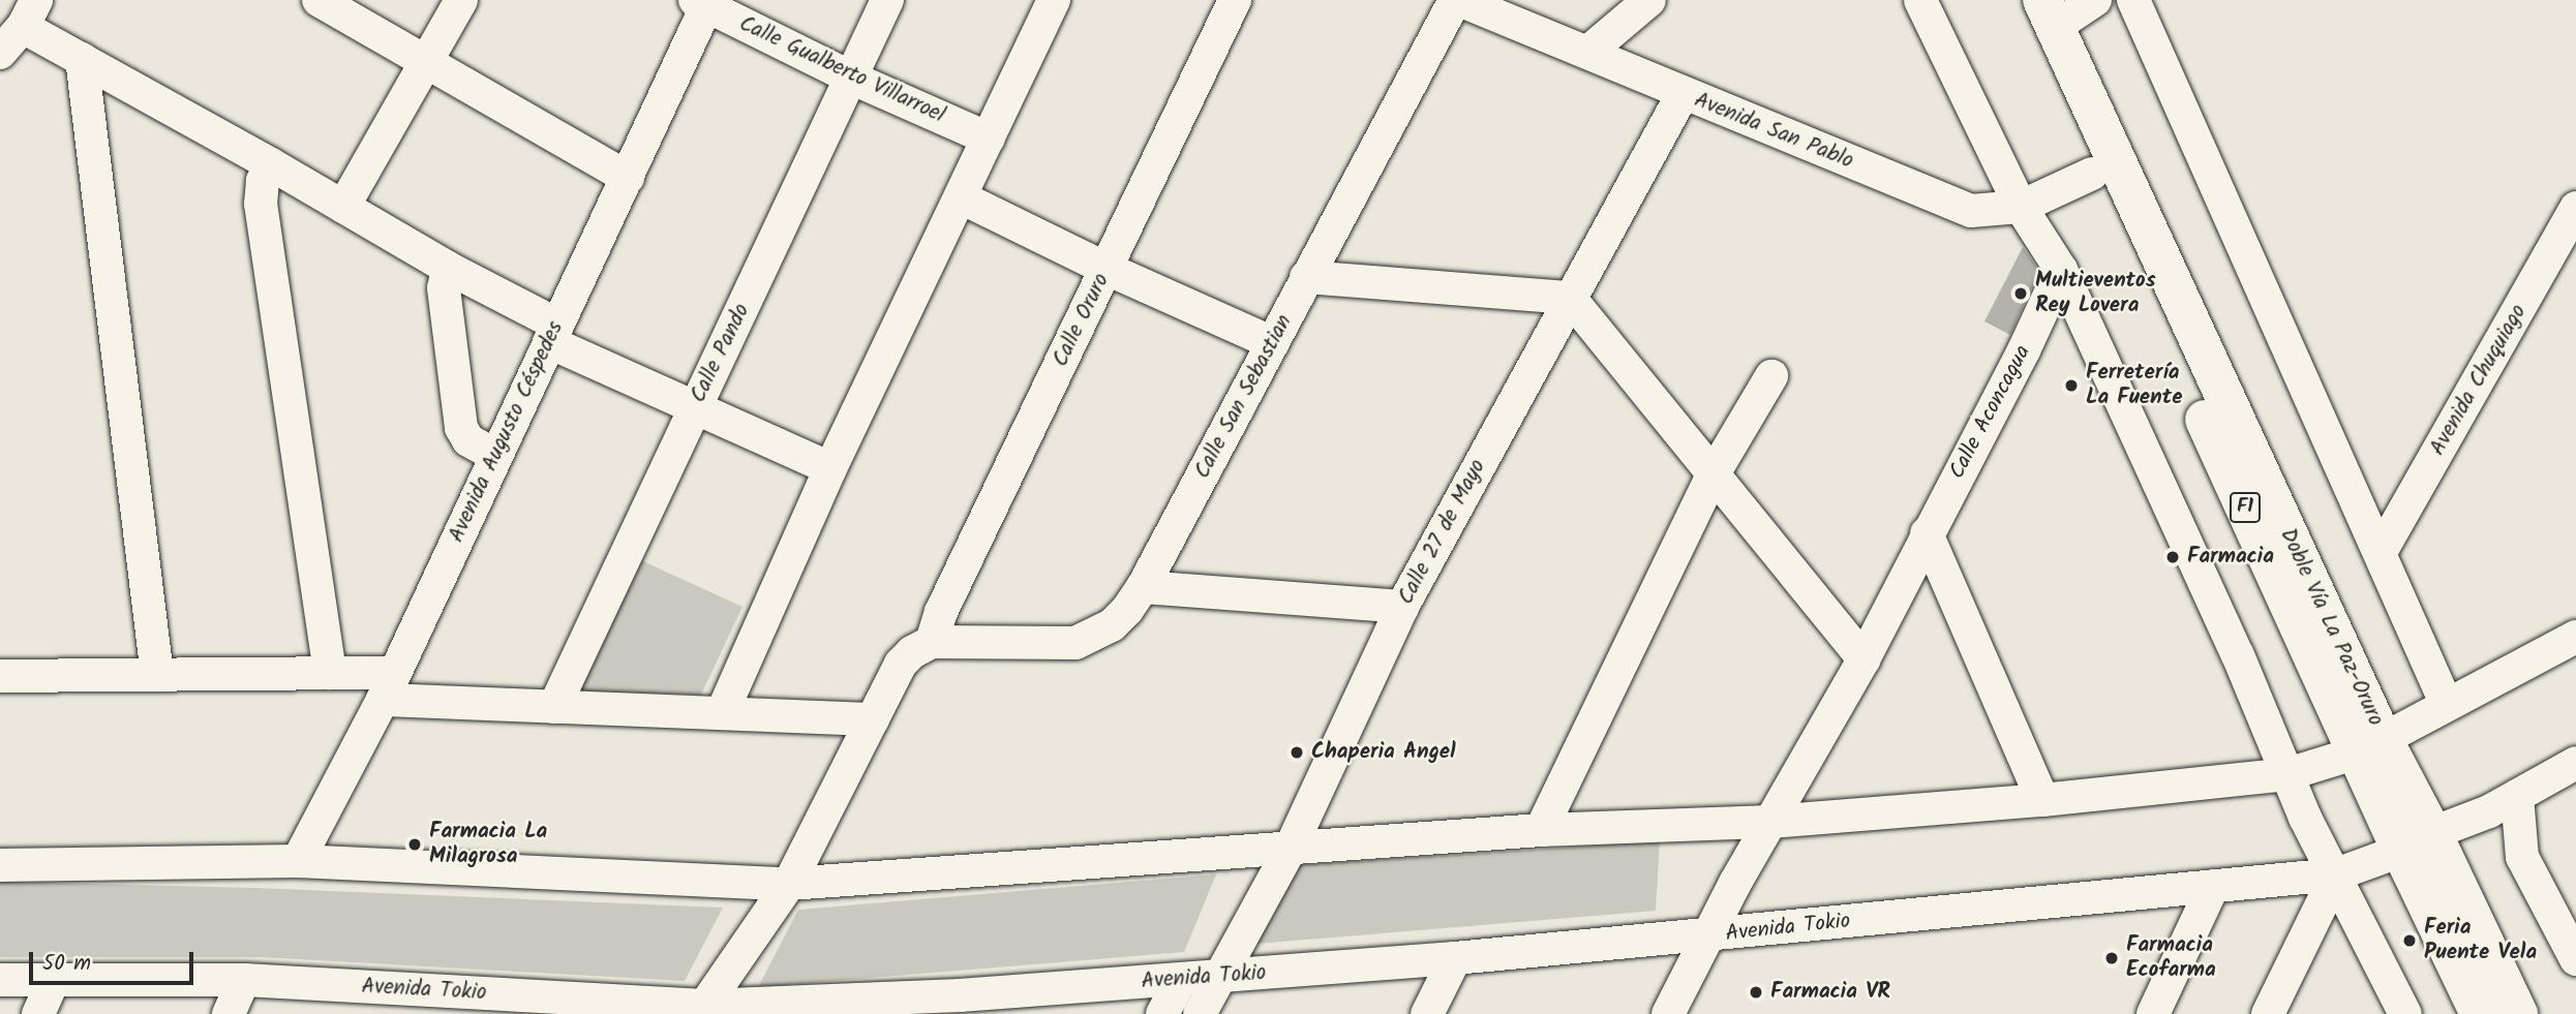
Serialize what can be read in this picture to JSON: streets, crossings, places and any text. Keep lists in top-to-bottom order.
{
  "streets": {
    "highway": ["F1", "Doble Vía La Paz-Oruro"],
    "street": [
      "Calle Gualberto Villarroel",
      "Avenida San Pablo",
      "Calle Oruro",
      "Calle Pando",
      "Avenida Chuquiago",
      "Calle San Sebastian",
      "Calle Aconcagua",
      "Avenida Augusto Céspedes",
      "Calle 27 de Mayo",
      "Avenida Tokio"
    ]
  },
  "crossings": [
    ["Calle Gualberto Villarroel", "Calle Pando"],
    ["Calle Gualberto Villarroel", "Avenida Augusto Céspedes"],
    ["Avenida San Pablo", "Calle San Sebastian"],
    ["Avenida San Pablo", "Calle 27 de Mayo"],
    ["Avenida San Pablo", "Doble Vía La Paz-Oruro"],
    ["Calle Oruro", "Calle San Sebastian"],
    ["Calle Aconcagua", "Avenida Tokio"],
    ["Calle 27 de Mayo", "Avenida Tokio"],
    ["Doble Vía La Paz-Oruro", "Avenida Tokio"]
  ],
  "places": [
    "Multieventos Rey Lovera",
    "Ferretería La Fuente",
    "Farmacia",
    "Chaperia Angel",
    "Farmacia La Milagrosa",
    "Feria Puente Vela",
    "Farmacia Ecofarma",
    "Farmacia VR"
  ],
  "scale_bar": "50 m"
}
